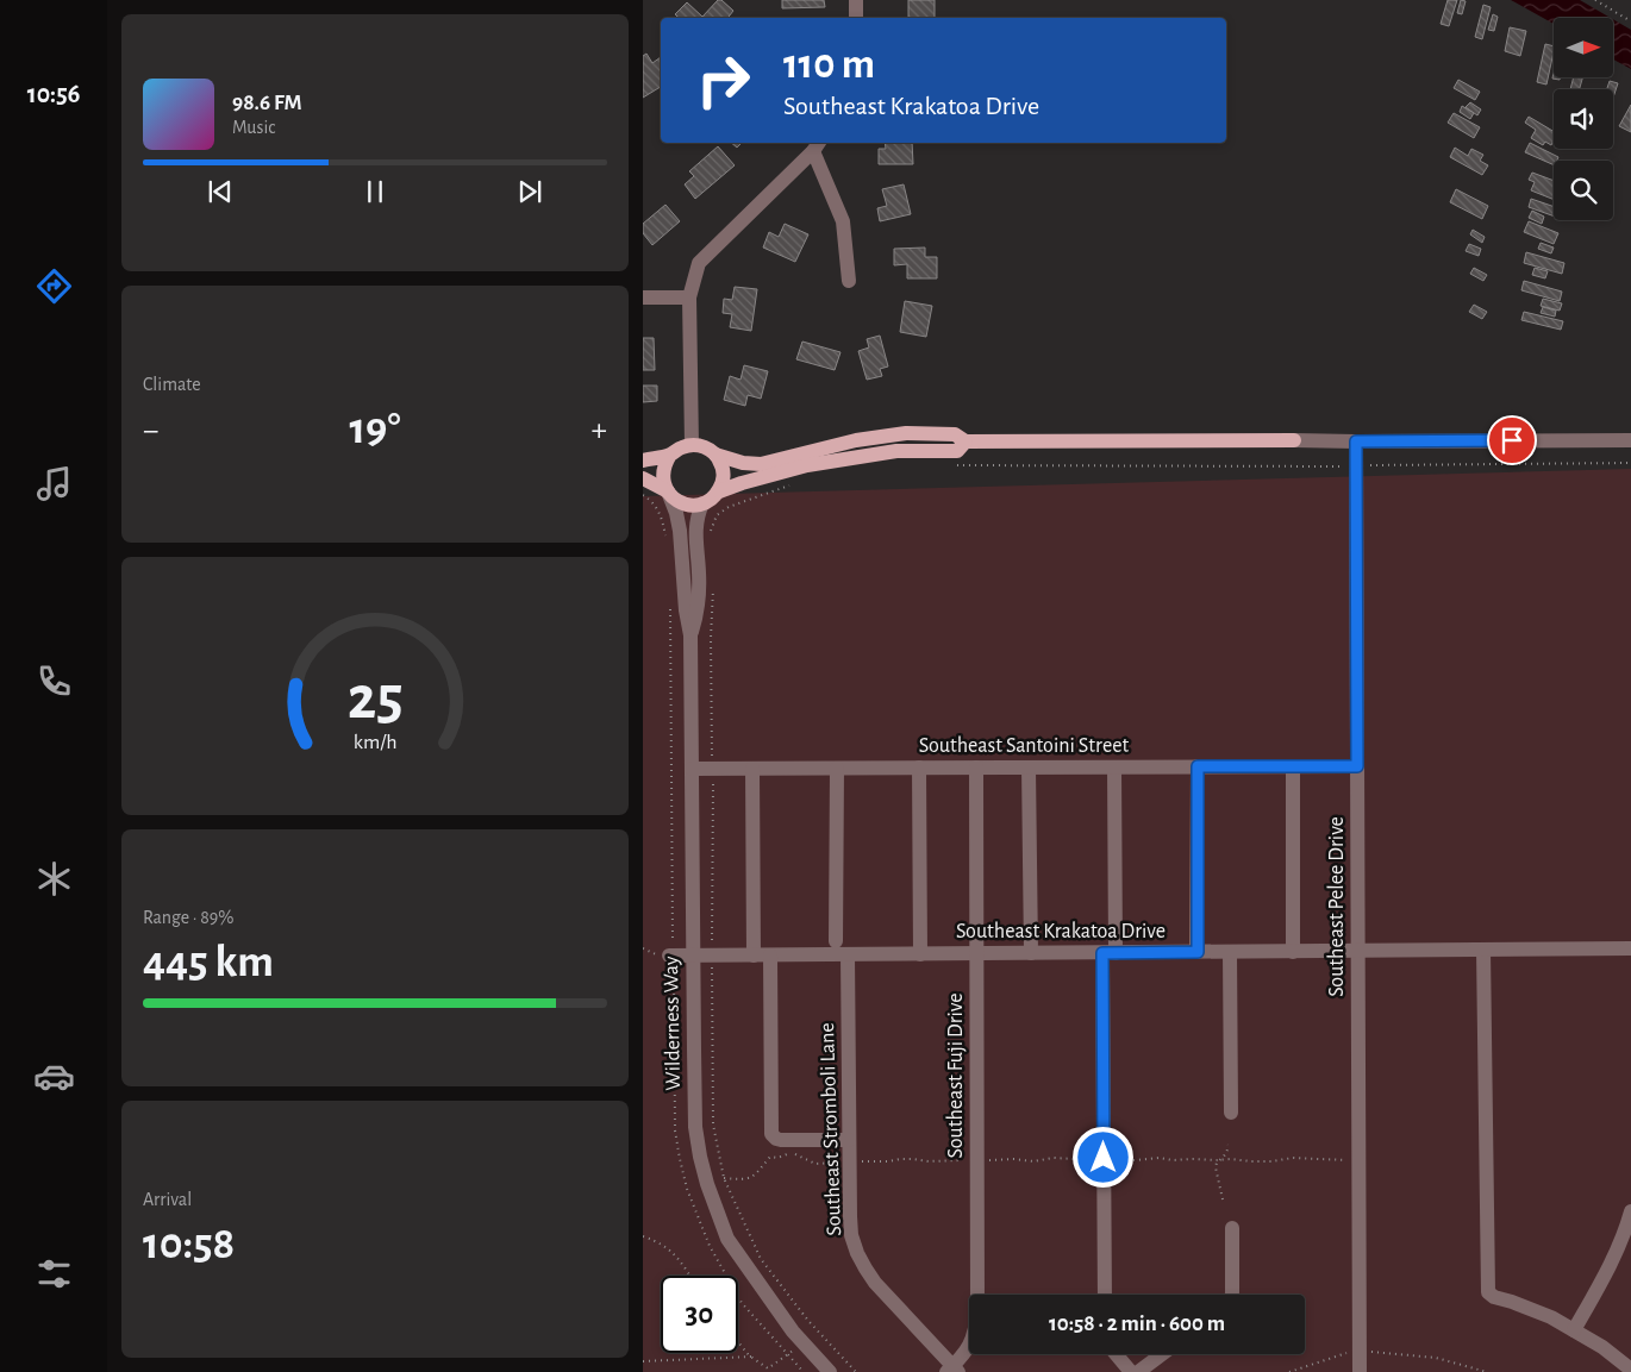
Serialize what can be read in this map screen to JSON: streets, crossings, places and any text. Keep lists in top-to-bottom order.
{
  "streets": {
    "street": [
      "Southeast Santoini Street",
      "Southeast Pelee Drive",
      "Southeast Krakatoa Drive",
      "Wilderness Way",
      "Southeast Fuji Drive",
      "Southeast Stromboli Lane"
    ]
  },
  "crossings": [
    ["Southeast Santoini Street", "Southeast Pelee Drive"],
    ["Southeast Santoini Street", "Wilderness Way"],
    ["Southeast Santoini Street", "Southeast Fuji Drive"],
    ["Southeast Pelee Drive", "Southeast Krakatoa Drive"],
    ["Southeast Krakatoa Drive", "Wilderness Way"],
    ["Southeast Krakatoa Drive", "Southeast Fuji Drive"],
    ["Southeast Krakatoa Drive", "Southeast Stromboli Lane"],
    ["Southeast Fuji Drive", "Southeast Stromboli Lane"]
  ],
  "north": "right",
  "page": {
    "tabs": "10:56",
    "turn": ["110 m", "Southeast Krakatoa Drive"],
    "song": ["98.6 FM", "Music"],
    "tile": [
      "Climate",
      ["Range · 89%", "445 km"],
      ["Arrival", "10:58"]
    ],
    "heat": ["−", "19°", "+"],
    "limit": "30",
    "trip": "10:58 · 2 min · 600 m",
    "gauge": ["25", "km/h"]
  }
}
